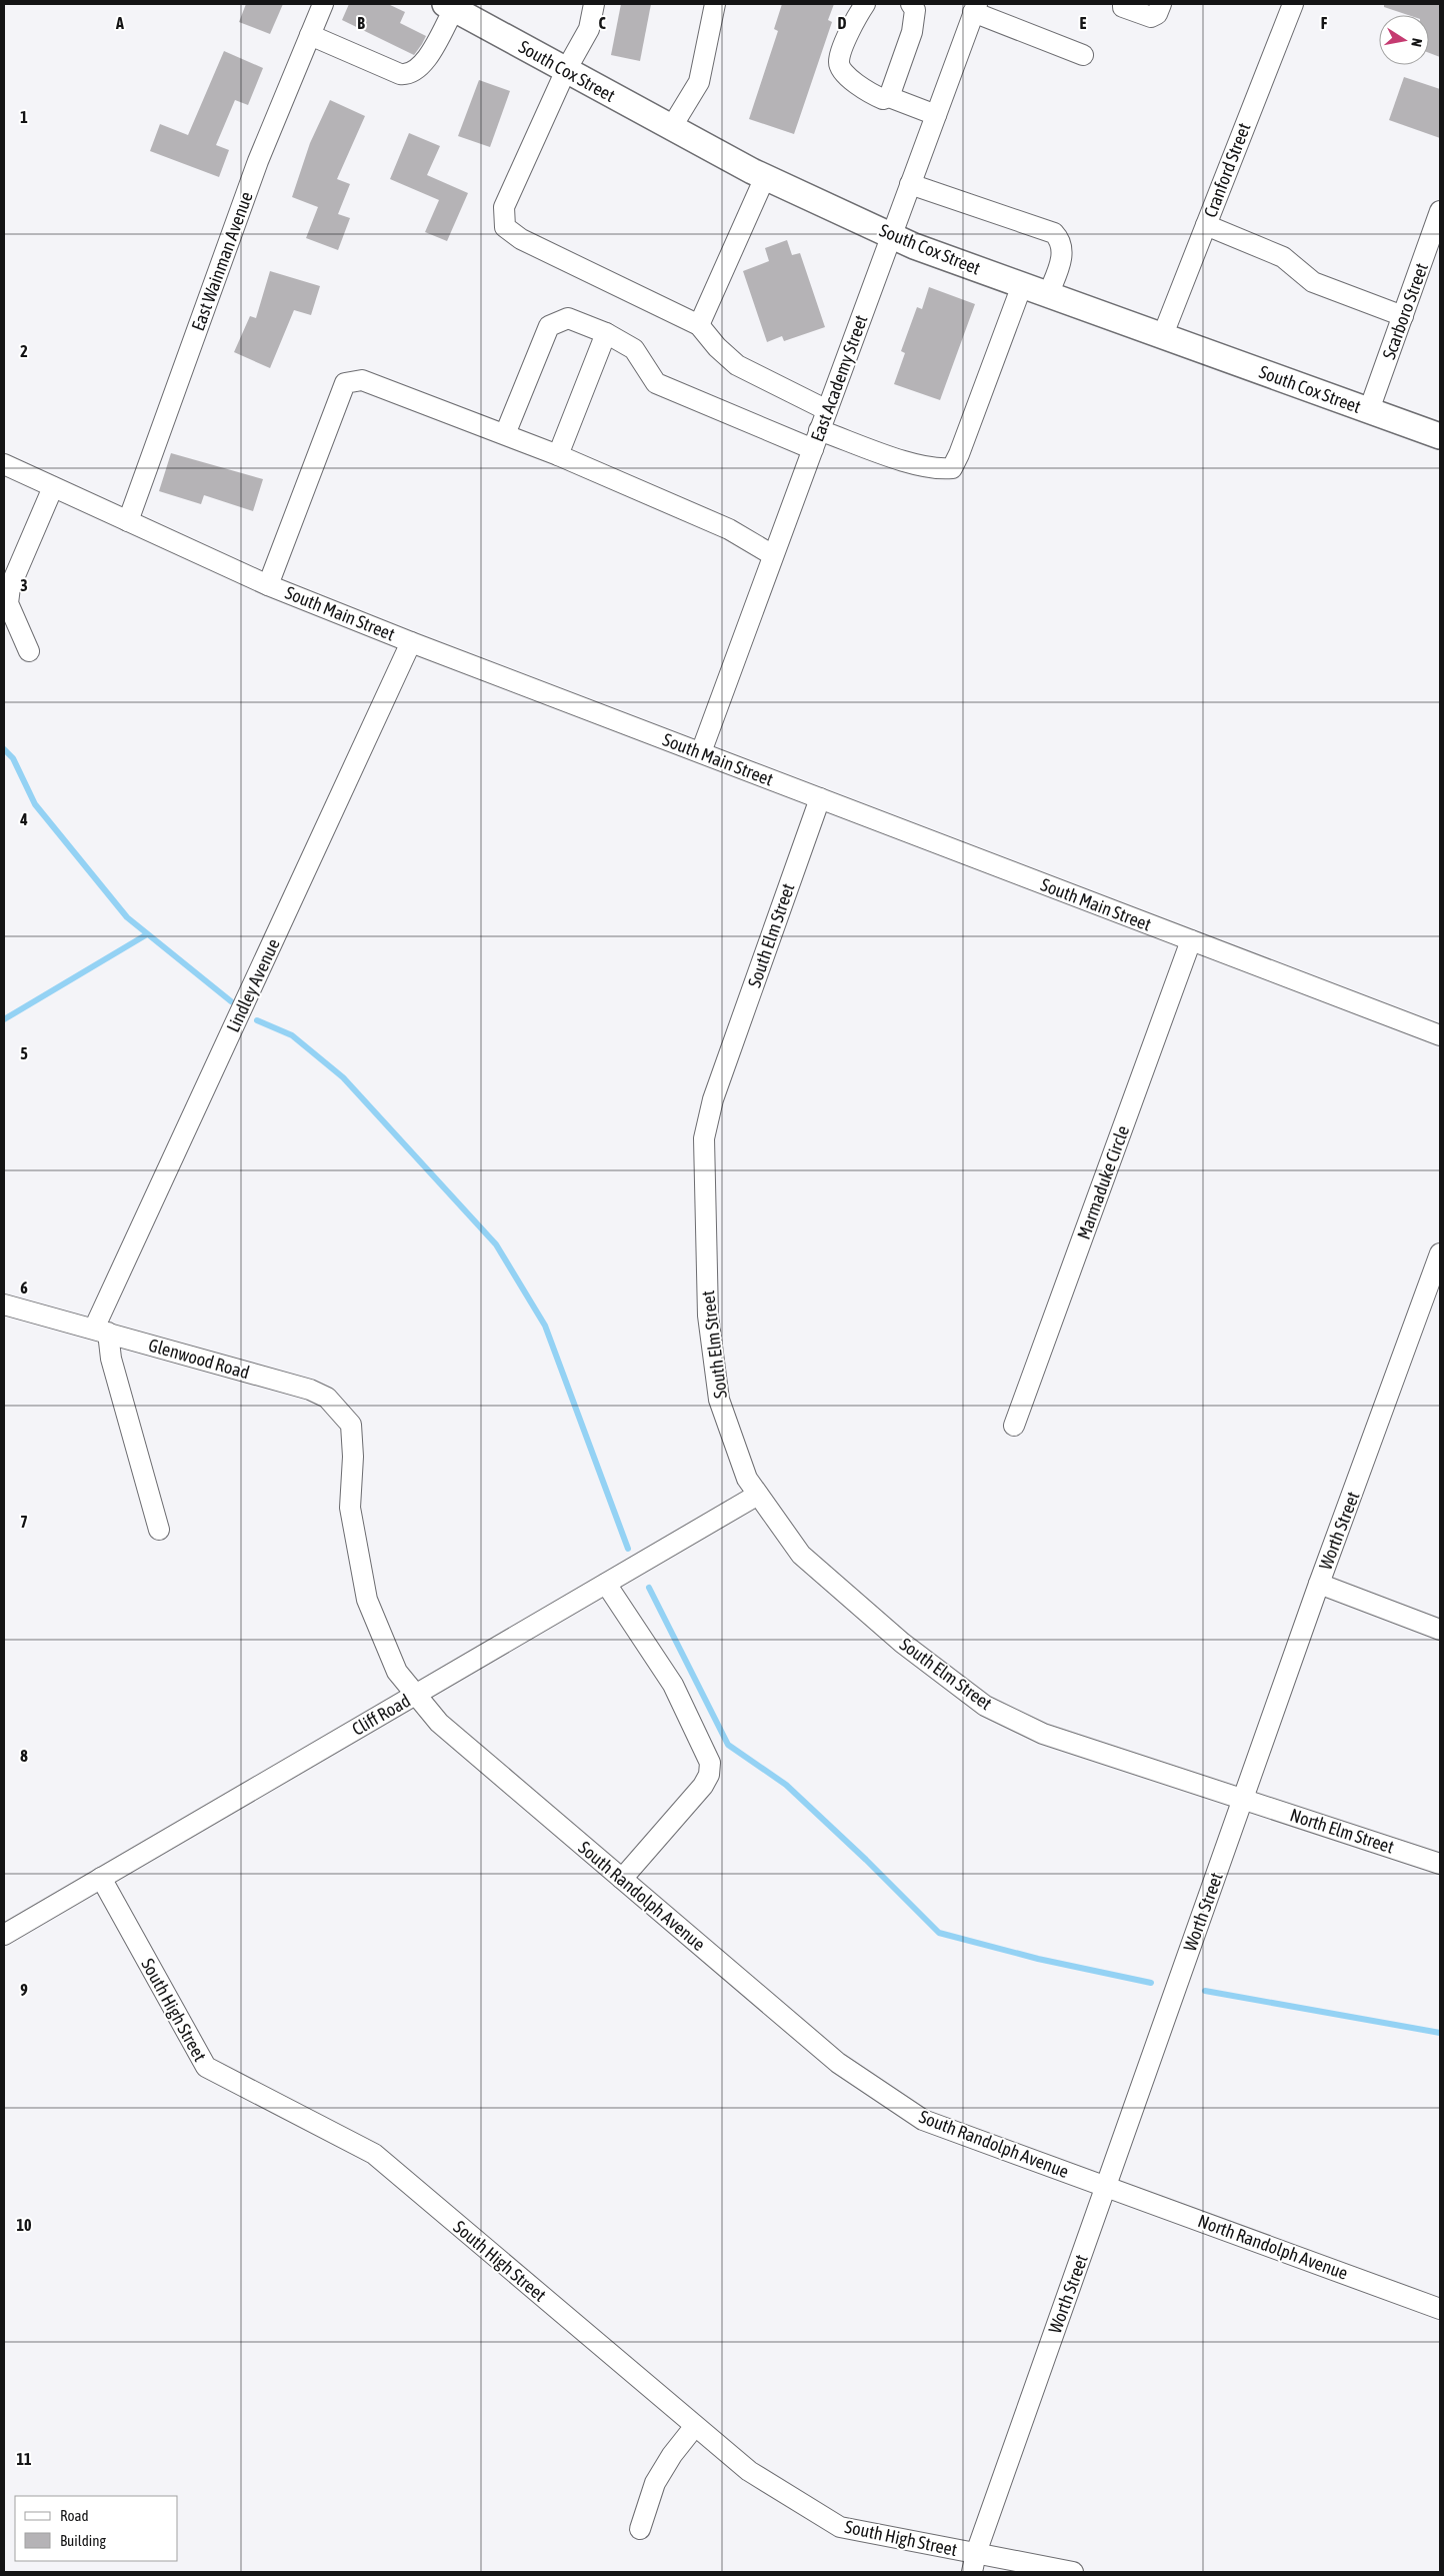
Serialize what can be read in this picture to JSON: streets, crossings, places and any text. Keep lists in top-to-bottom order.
{
  "streets": {
    "main road": ["South Cox Street"],
    "street": [
      "Cranford Street",
      "East Wainman Avenue",
      "Scarboro Street",
      "East Academy Street",
      "South Main Street",
      "South Elm Street",
      "Lindley Avenue",
      "Marmaduke Circle",
      "Glenwood Road",
      "Worth Street",
      "Cliff Road",
      "North Elm Street",
      "South Randolph Avenue",
      "South High Street",
      "North Randolph Avenue"
    ]
  },
  "crossings": [
    ["South Cox Street", "Cranford Street"],
    ["South Cox Street", "Scarboro Street"],
    ["South Cox Street", "East Academy Street"],
    ["East Wainman Avenue", "South Main Street"],
    ["East Academy Street", "South Main Street"],
    ["South Main Street", "South Elm Street"],
    ["South Main Street", "Lindley Avenue"],
    ["South Main Street", "Marmaduke Circle"],
    ["South Elm Street", "Worth Street"],
    ["South Elm Street", "Cliff Road"],
    ["South Elm Street", "North Elm Street"],
    ["Lindley Avenue", "Glenwood Road"],
    ["Glenwood Road", "South Randolph Avenue"],
    ["Worth Street", "North Elm Street"],
    ["Worth Street", "South Randolph Avenue"],
    ["Worth Street", "South High Street"],
    ["Worth Street", "North Randolph Avenue"],
    ["Cliff Road", "South Randolph Avenue"],
    ["Cliff Road", "South High Street"],
    ["South Randolph Avenue", "North Randolph Avenue"]
  ],
  "legend": ["Road", "Building"],
  "north": "right",
  "grid": {
    "columns": [
      "A",
      "B",
      "C",
      "D",
      "E",
      "F"
    ],
    "rows": [
      "1",
      "2",
      "3",
      "4",
      "5",
      "6",
      "7",
      "8",
      "9",
      "10",
      "11"
    ]
  }
}
